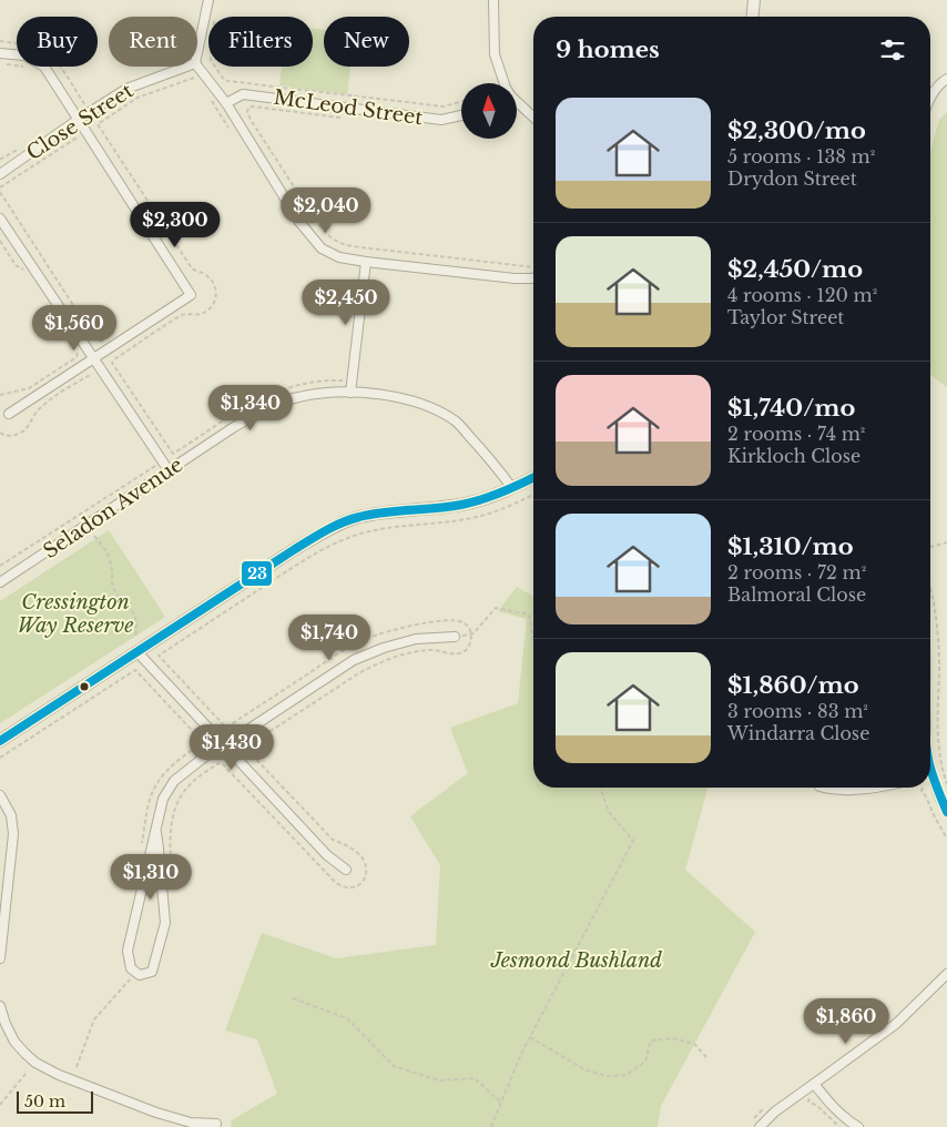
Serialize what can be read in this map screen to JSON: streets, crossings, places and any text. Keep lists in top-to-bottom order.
{
  "streets": {
    "street": ["McLeod Street", "Close Street", "Seladon Avenue"]
  },
  "parks": ["Cressington Way Reserve", "Jesmond Bushland"],
  "lines": ["transit line 23"],
  "scale_bar": "50 m",
  "north": "top",
  "page": {
    "chip": [
      "Buy",
      "Rent",
      "Filters",
      "New"
    ],
    "heading": "9 homes",
    "list": [
      {
        "name": "$2,300/mo",
        "note": "5 rooms · 138 m² · Drydon Street"
      },
      {
        "name": "$2,450/mo",
        "note": "4 rooms · 120 m² · Taylor Street"
      },
      {
        "name": "$1,740/mo",
        "note": "2 rooms · 74 m² · Kirkloch Close"
      },
      {
        "name": "$1,310/mo",
        "note": "2 rooms · 72 m² · Balmoral Close"
      },
      {
        "name": "$1,860/mo",
        "note": "3 rooms · 83 m² · Windarra Close"
      }
    ],
    "price": [
      "$2,040",
      "$2,300",
      "$2,450",
      "$1,560",
      "$1,340",
      "$1,740",
      "$1,430",
      "$1,310",
      "$1,860"
    ],
    "scale": "50 m"
  }
}
